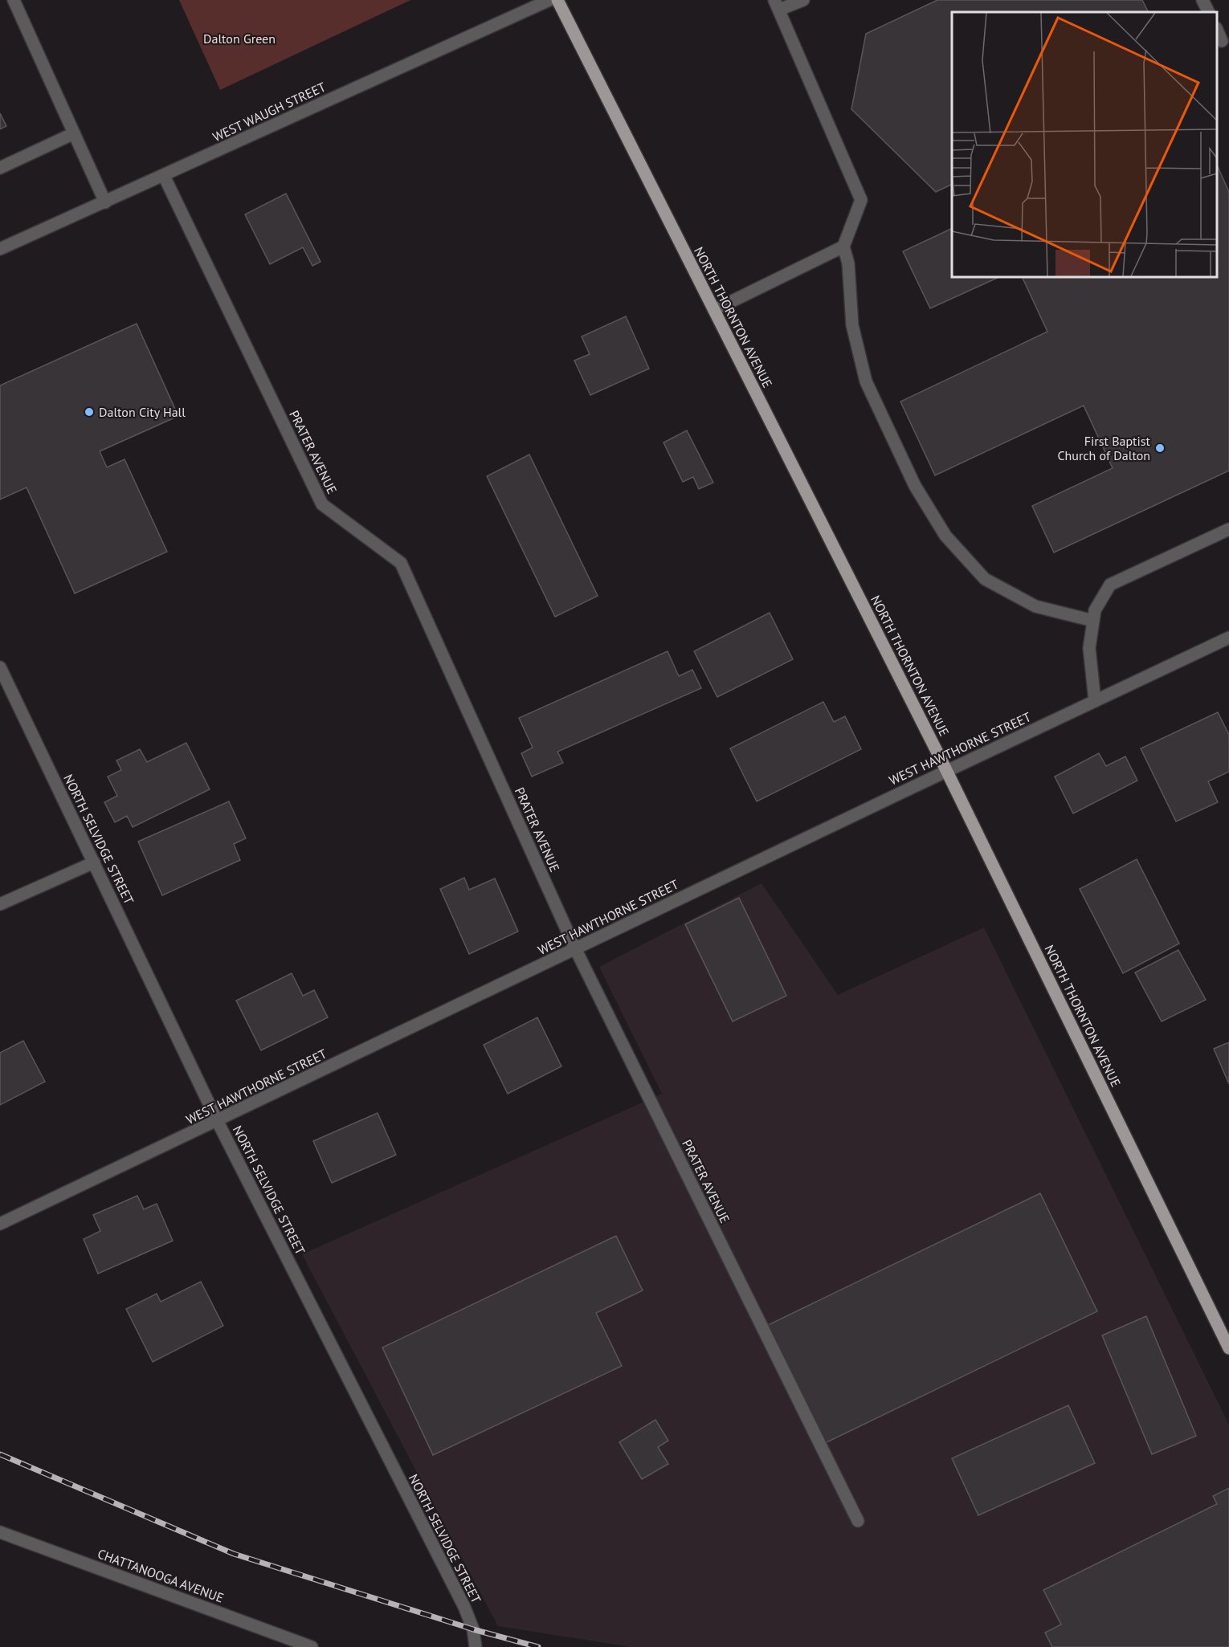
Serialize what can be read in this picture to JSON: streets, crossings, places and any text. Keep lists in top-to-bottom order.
{
  "streets": {
    "main road": ["NORTH THORNTON AVENUE"],
    "street": [
      "WEST WAUGH STREET",
      "PRATER AVENUE",
      "WEST HAWTHORNE STREET",
      "NORTH SELVIDGE STREET",
      "CHATTANOOGA AVENUE"
    ]
  },
  "crossings": [
    ["WEST WAUGH STREET", "PRATER AVENUE"],
    ["NORTH THORNTON AVENUE", "WEST HAWTHORNE STREET"],
    ["PRATER AVENUE", "WEST HAWTHORNE STREET"],
    ["WEST HAWTHORNE STREET", "NORTH SELVIDGE STREET"]
  ],
  "parks": ["Dalton Green"],
  "places": ["Dalton City Hall", "First Baptist Church of Dalton"]
}
